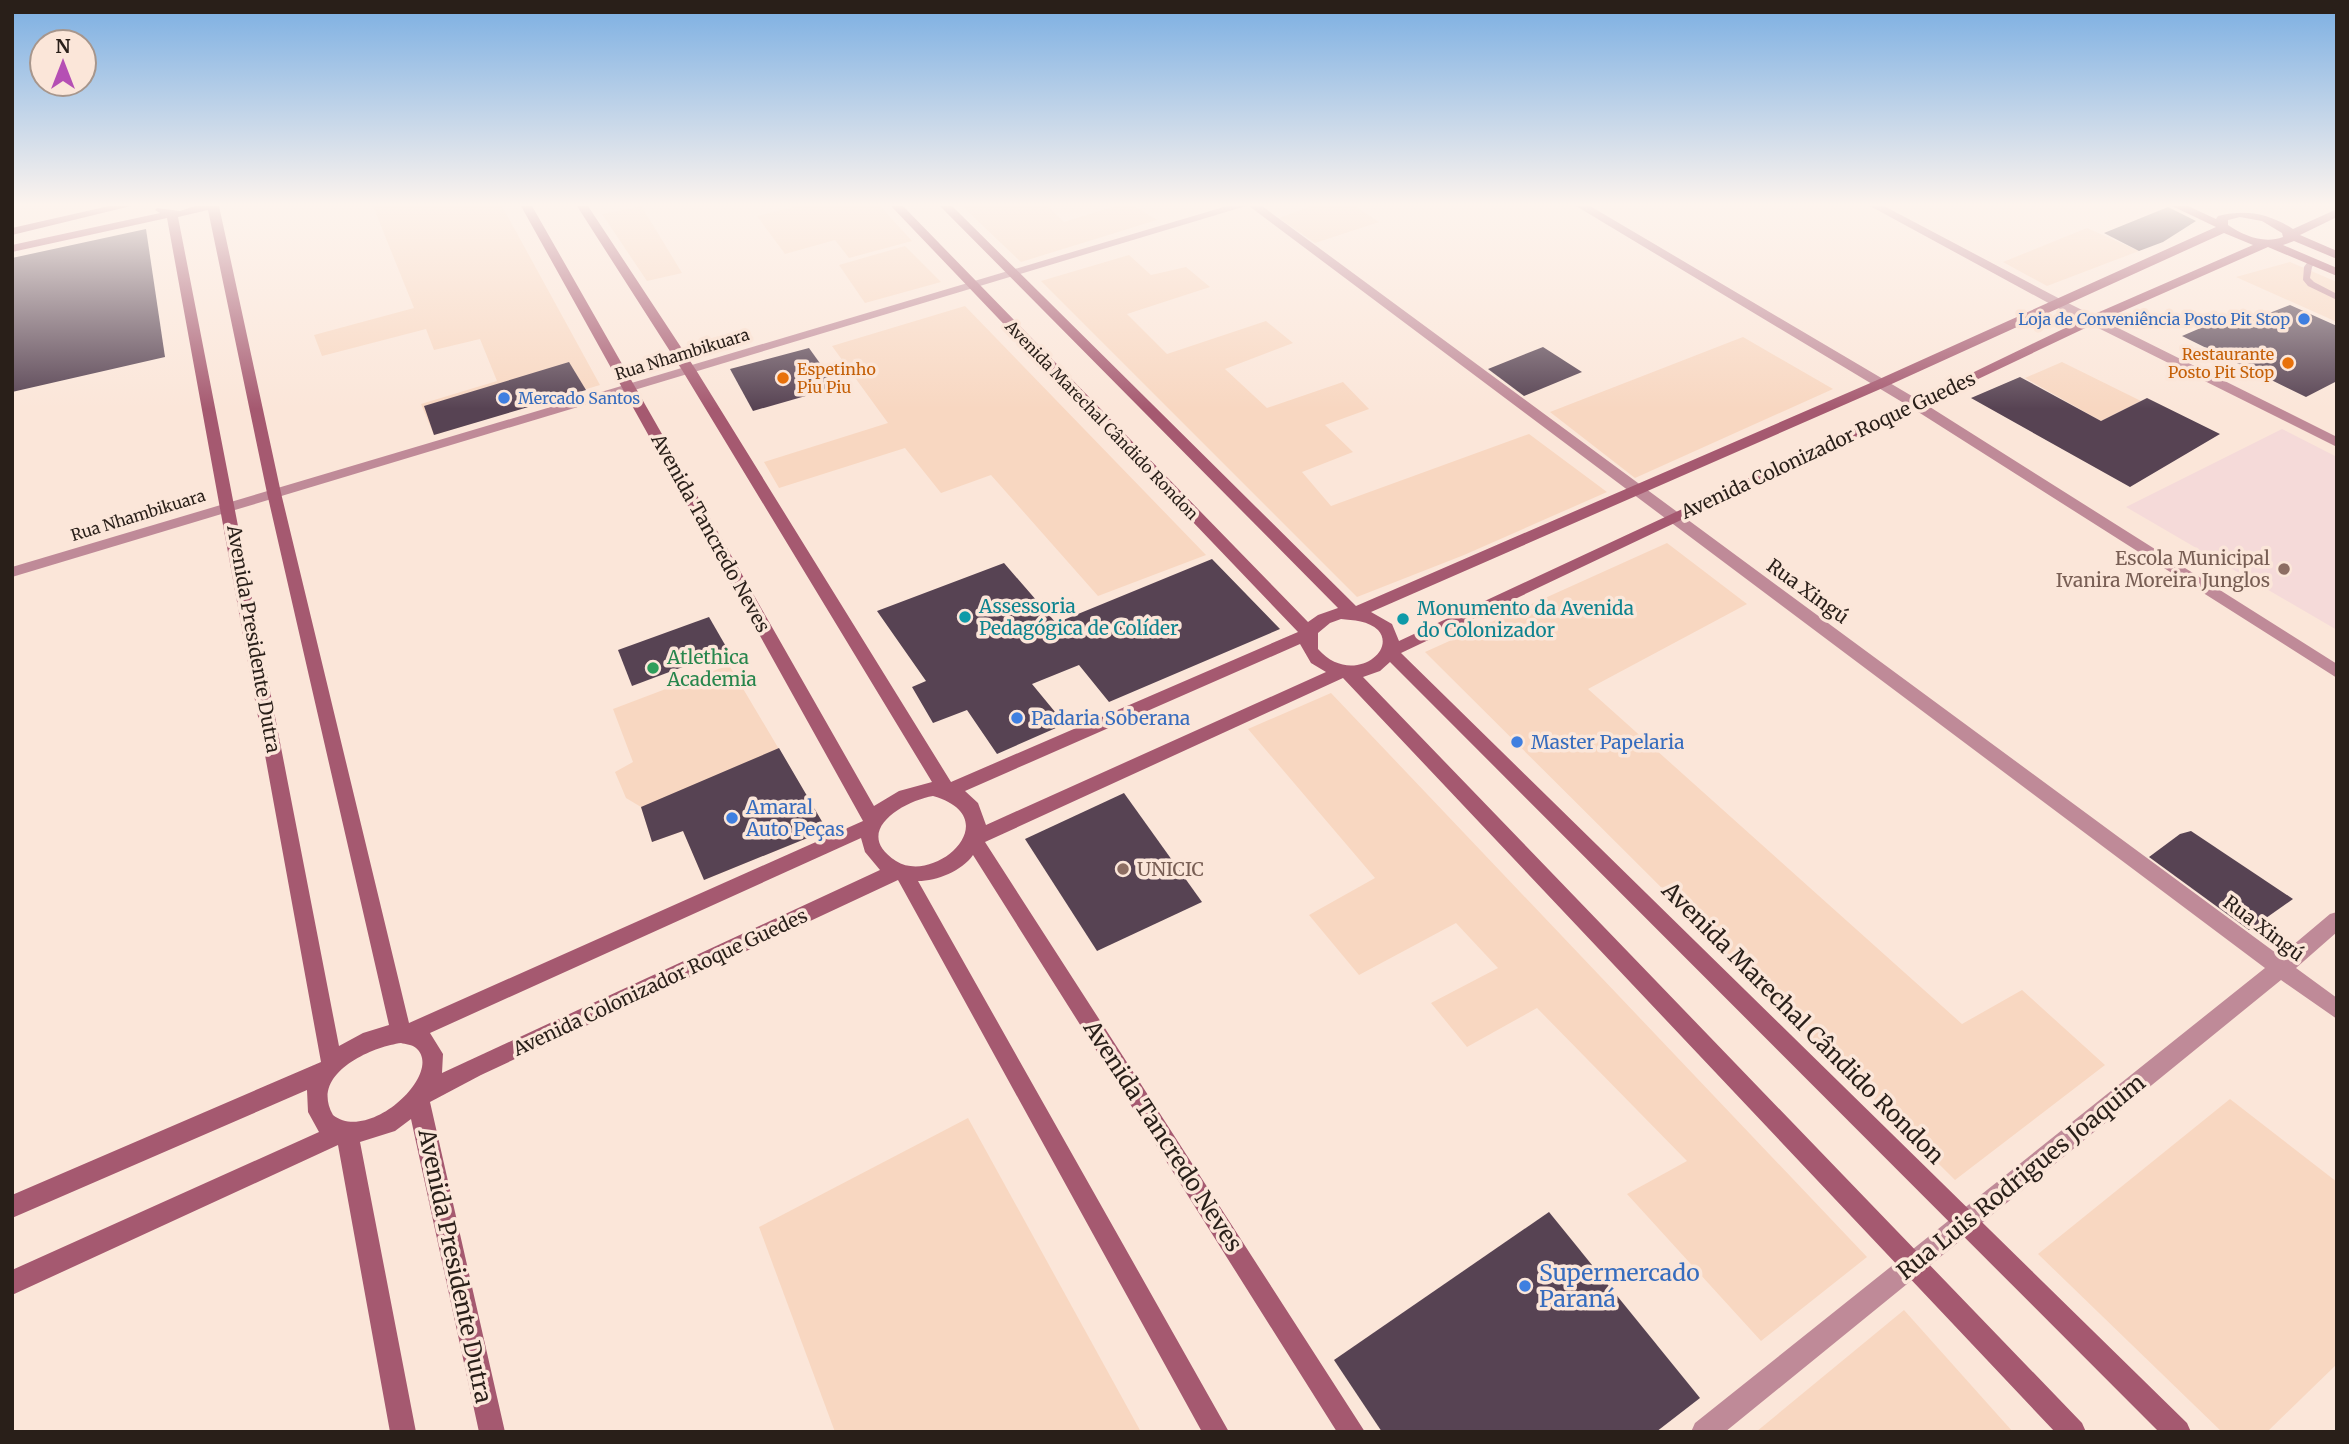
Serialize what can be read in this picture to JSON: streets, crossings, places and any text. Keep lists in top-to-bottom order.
{
  "streets": {
    "street": [
      "Rua Nhambikuara",
      "Avenida Marechal Cândido Rondon",
      "Avenida Colonizador Roque Guedes",
      "Avenida Tancredo Neves",
      "Rua Xingú",
      "Avenida Presidente Dutra",
      "Rua Luis Rodrigues Joaquim"
    ]
  },
  "crossings": [
    ["Rua Nhambikuara", "Avenida Marechal Cândido Rondon"],
    ["Rua Nhambikuara", "Avenida Tancredo Neves"],
    ["Rua Nhambikuara", "Avenida Presidente Dutra"],
    ["Avenida Marechal Cândido Rondon", "Avenida Colonizador Roque Guedes"],
    ["Avenida Marechal Cândido Rondon", "Rua Luis Rodrigues Joaquim"],
    ["Avenida Colonizador Roque Guedes", "Avenida Tancredo Neves"],
    ["Avenida Colonizador Roque Guedes", "Rua Xingú"],
    ["Avenida Colonizador Roque Guedes", "Avenida Presidente Dutra"],
    ["Rua Xingú", "Rua Luis Rodrigues Joaquim"]
  ],
  "places": [
    "Loja de Conveniência Posto Pit Stop",
    "Restaurante Posto Pit Stop",
    "Espetinho Piu Piu",
    "Mercado Santos",
    "Escola Municipal Ivanira Moreira Junglos",
    "Assessoria Pedagógica de Colíder",
    "Monumento da Avenida do Colonizador",
    "Atlethica Academia",
    "Padaria Soberana",
    "Master Papelaria",
    "Amaral Auto Peças",
    "UNICIC",
    "Supermercado Paraná"
  ],
  "north": "top"
}
